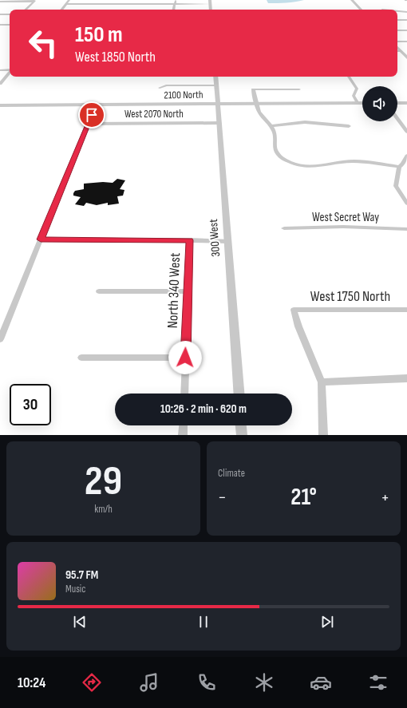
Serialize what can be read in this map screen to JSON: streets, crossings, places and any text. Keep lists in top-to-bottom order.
{
  "streets": {
    "street": [
      "2100 North",
      "West 2070 North",
      "West Secret Way",
      "300 West",
      "North 340 West",
      "West 1750 North"
    ]
  },
  "crossings": [
    ["2100 North", "300 West"],
    ["West 2070 North", "300 West"]
  ],
  "page": {
    "turn": ["150 m", "West 1850 North"],
    "limit": "30",
    "trip": "10:26 · 2 min · 620 m",
    "tile": [
      ["29", "km/h"],
      "Climate"
    ],
    "heat": ["−", "21°", "+"],
    "song": ["95.7 FM", "Music"],
    "tabs": "10:24"
  }
}
